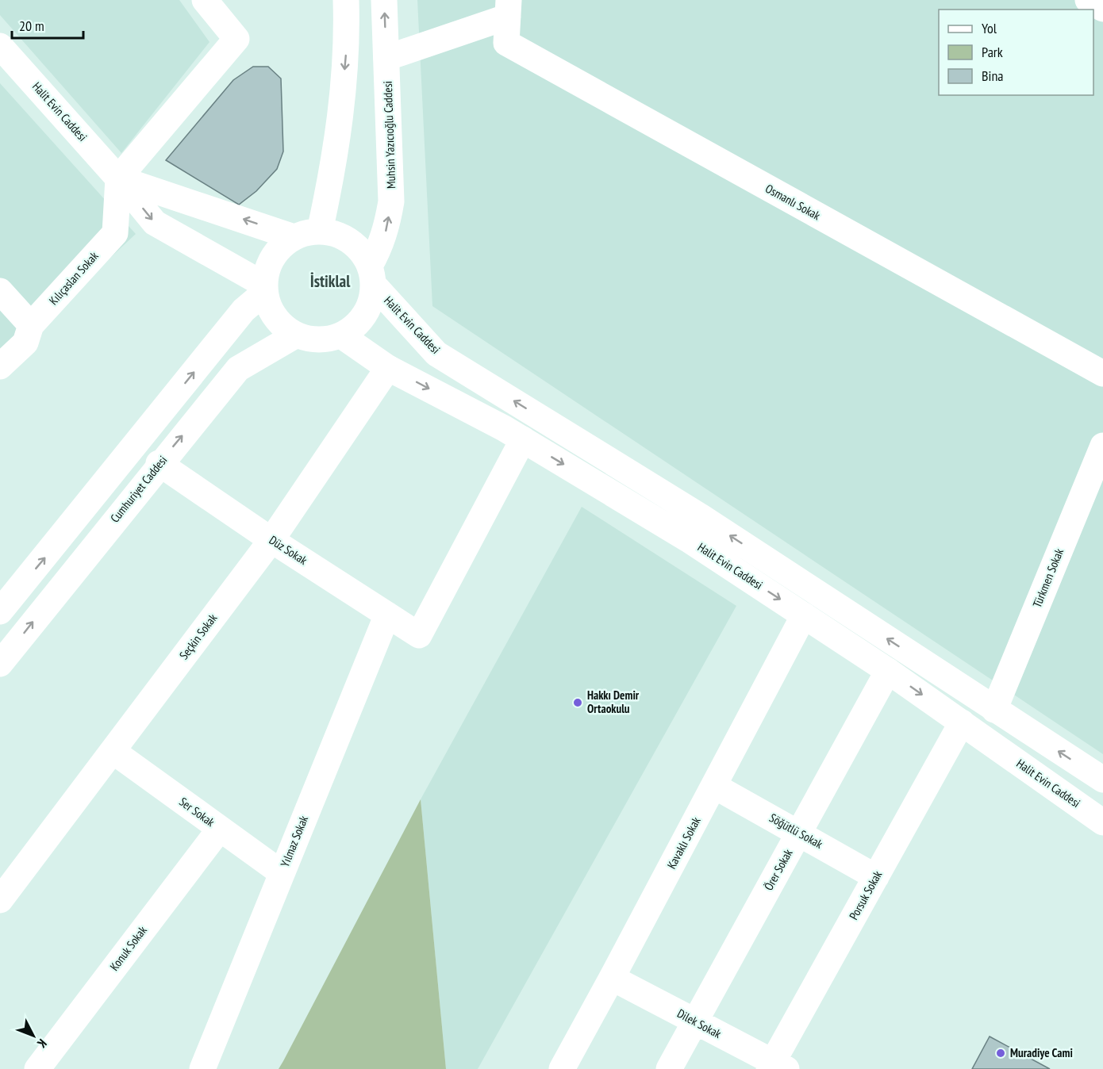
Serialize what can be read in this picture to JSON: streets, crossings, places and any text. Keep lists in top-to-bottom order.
{
  "streets": {
    "street": [
      "Halit Evin Caddesi",
      "Muhsin Yazıcıoğlu Caddesi",
      "Osmanlı Sokak",
      "Kılıçaslan Sokak",
      "Cumhuriyet Caddesi",
      "Düz Sokak",
      "Türkmen Sokak",
      "Seçkin Sokak",
      "Ser Sokak",
      "Söğütlü Sokak",
      "Yılmaz Sokak",
      "Kavaklı Sokak",
      "Örer Sokak",
      "Porsuk Sokak",
      "Konuk Sokak",
      "Dilek Sokak"
    ]
  },
  "crossings": [
    ["Halit Evin Caddesi", "Muhsin Yazıcıoğlu Caddesi"],
    ["Halit Evin Caddesi", "Kılıçaslan Sokak"],
    ["Halit Evin Caddesi", "Cumhuriyet Caddesi"],
    ["Halit Evin Caddesi", "Düz Sokak"],
    ["Halit Evin Caddesi", "Türkmen Sokak"],
    ["Halit Evin Caddesi", "Seçkin Sokak"],
    ["Halit Evin Caddesi", "Kavaklı Sokak"],
    ["Halit Evin Caddesi", "Örer Sokak"],
    ["Halit Evin Caddesi", "Porsuk Sokak"],
    ["Muhsin Yazıcıoğlu Caddesi", "Cumhuriyet Caddesi"],
    ["Cumhuriyet Caddesi", "Düz Sokak"],
    ["Düz Sokak", "Seçkin Sokak"],
    ["Düz Sokak", "Yılmaz Sokak"],
    ["Türkmen Sokak", "Porsuk Sokak"],
    ["Seçkin Sokak", "Ser Sokak"],
    ["Ser Sokak", "Yılmaz Sokak"],
    ["Ser Sokak", "Konuk Sokak"],
    ["Söğütlü Sokak", "Kavaklı Sokak"],
    ["Söğütlü Sokak", "Örer Sokak"],
    ["Söğütlü Sokak", "Porsuk Sokak"],
    ["Kavaklı Sokak", "Dilek Sokak"],
    ["Örer Sokak", "Dilek Sokak"],
    ["Porsuk Sokak", "Dilek Sokak"]
  ],
  "districts": ["İstiklal"],
  "places": ["Hakkı Demir Ortaokulu", "Muradiye Cami"],
  "legend": ["Yol", "Park", "Bina"],
  "scale_bar": "20 m",
  "north": "bottom right"
}
